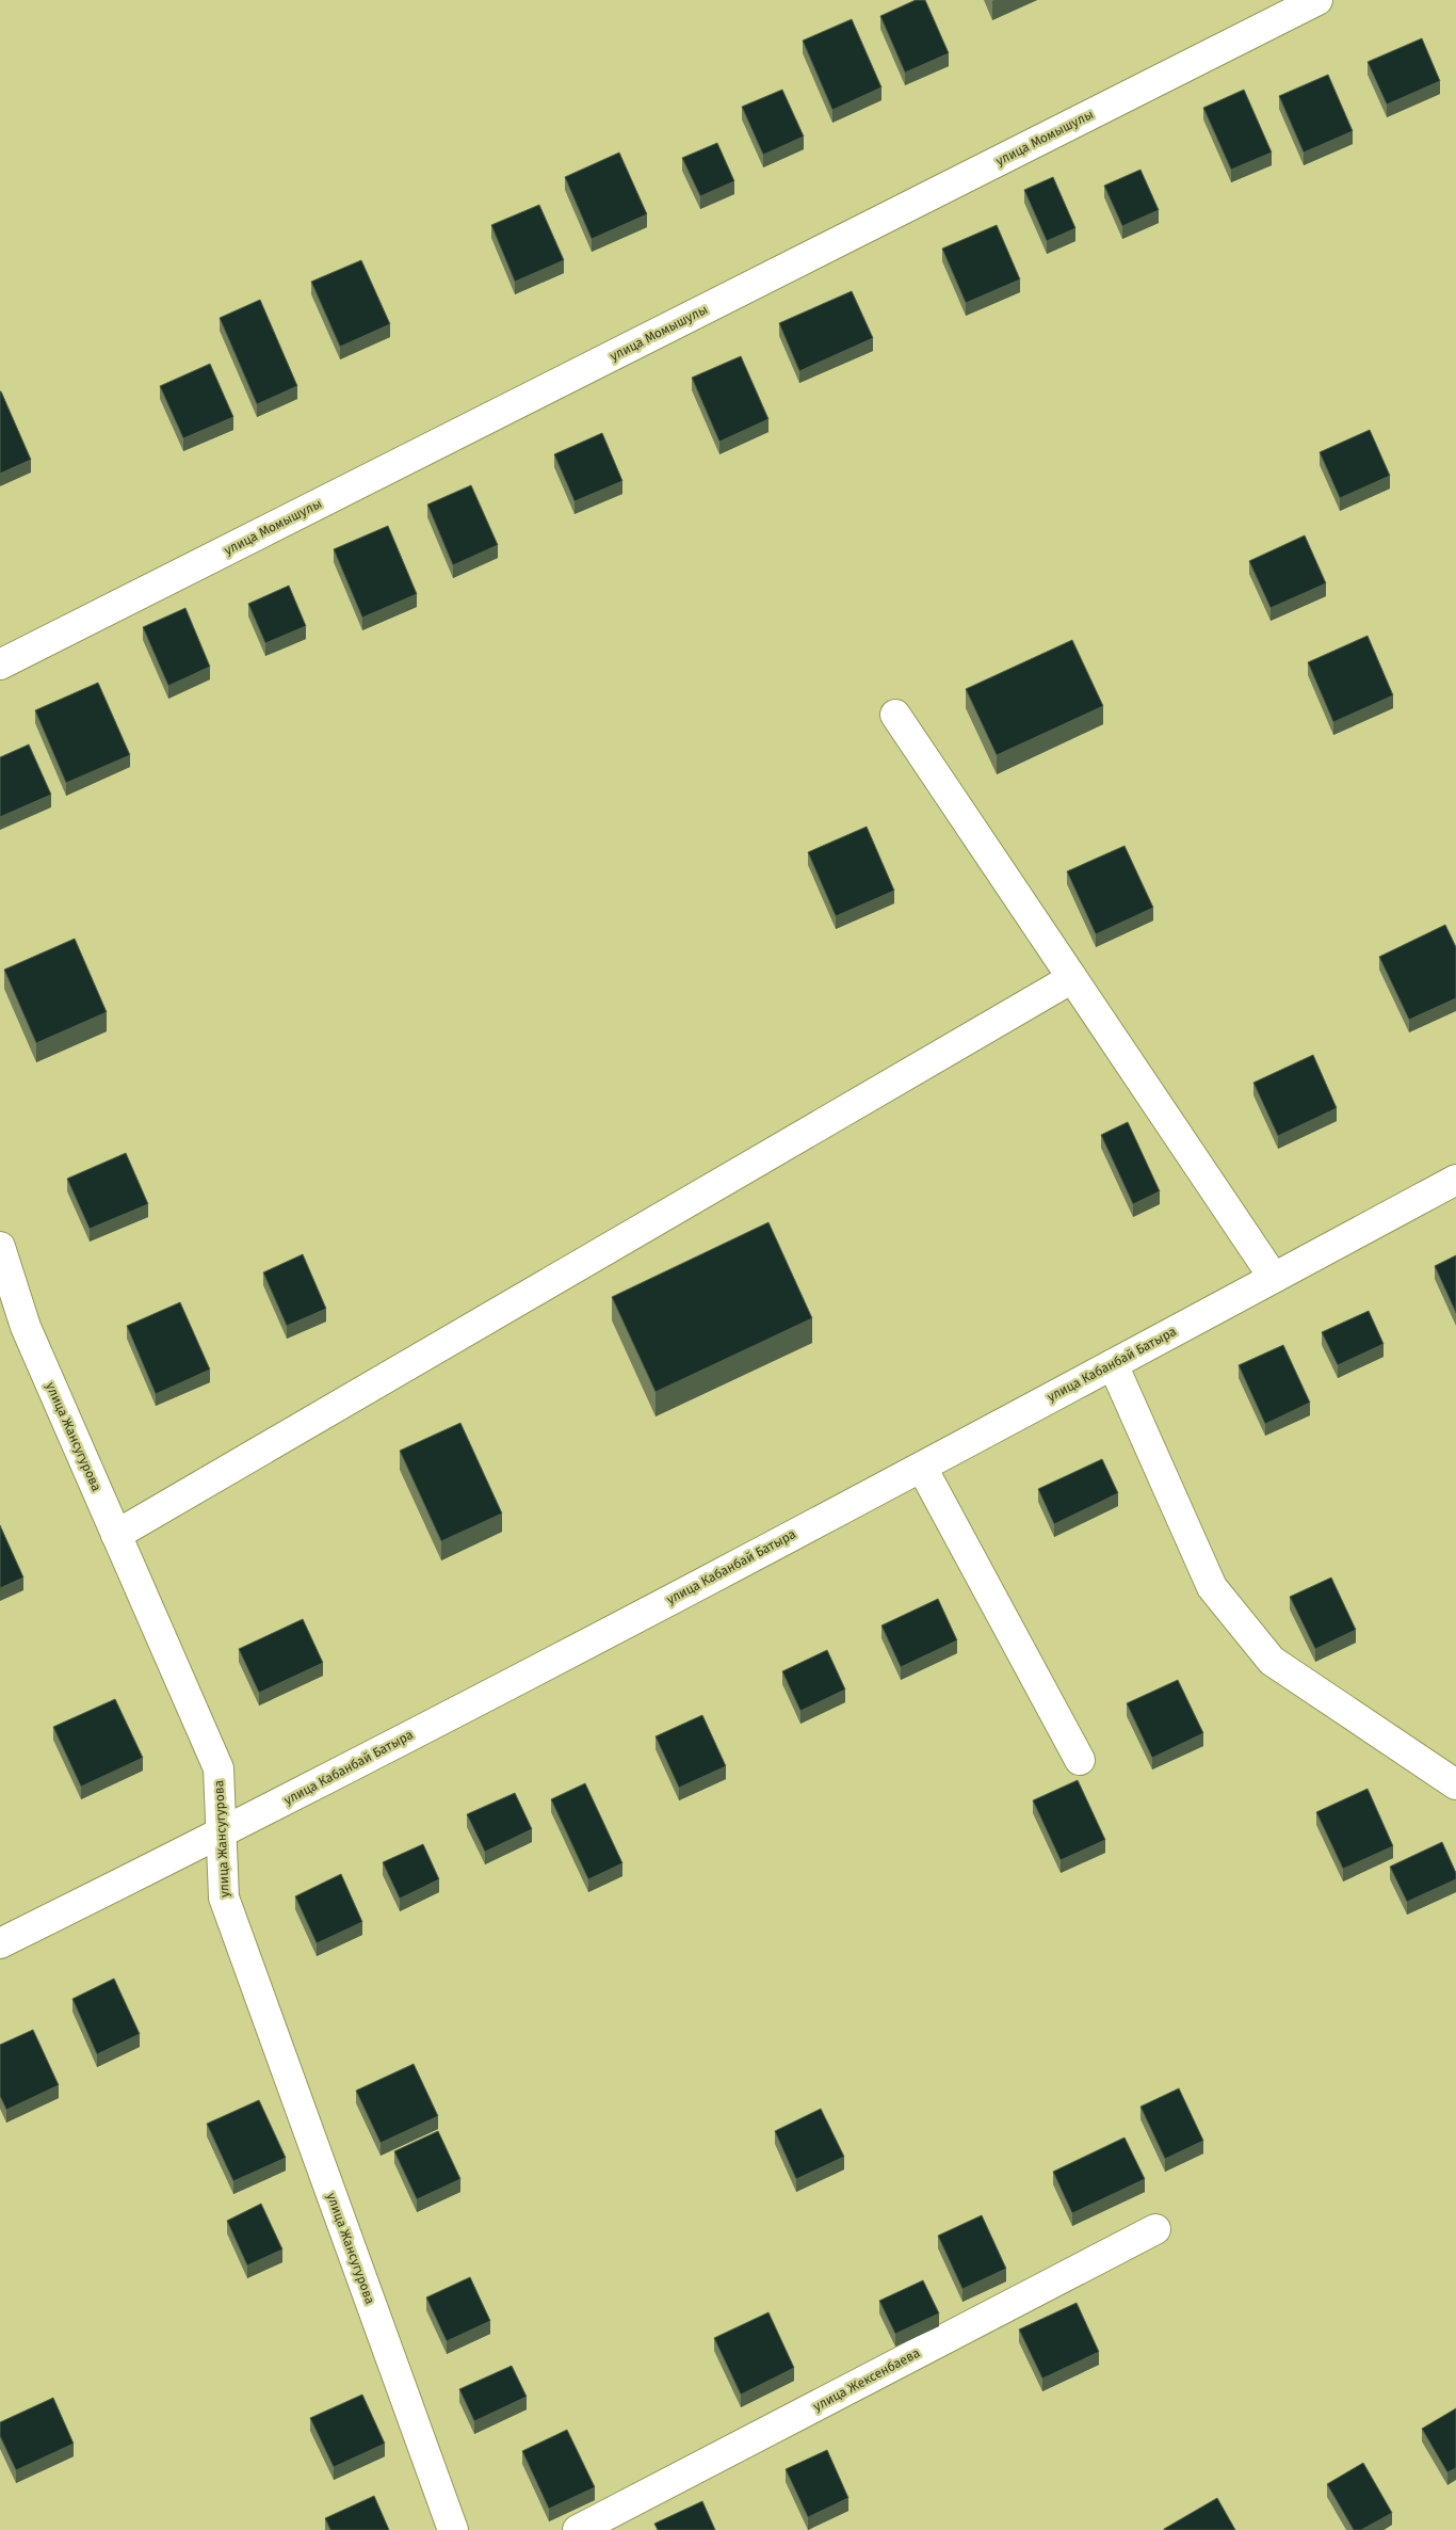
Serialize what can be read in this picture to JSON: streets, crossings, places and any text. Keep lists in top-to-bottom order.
{
  "streets": {
    "street": [
      "улица Момышулы",
      "улица Кабанбай Батыра",
      "улица Жансугурова",
      "улица Жексенбаева"
    ]
  },
  "crossings": [
    ["улица Кабанбай Батыра", "улица Жансугурова"]
  ]
}
